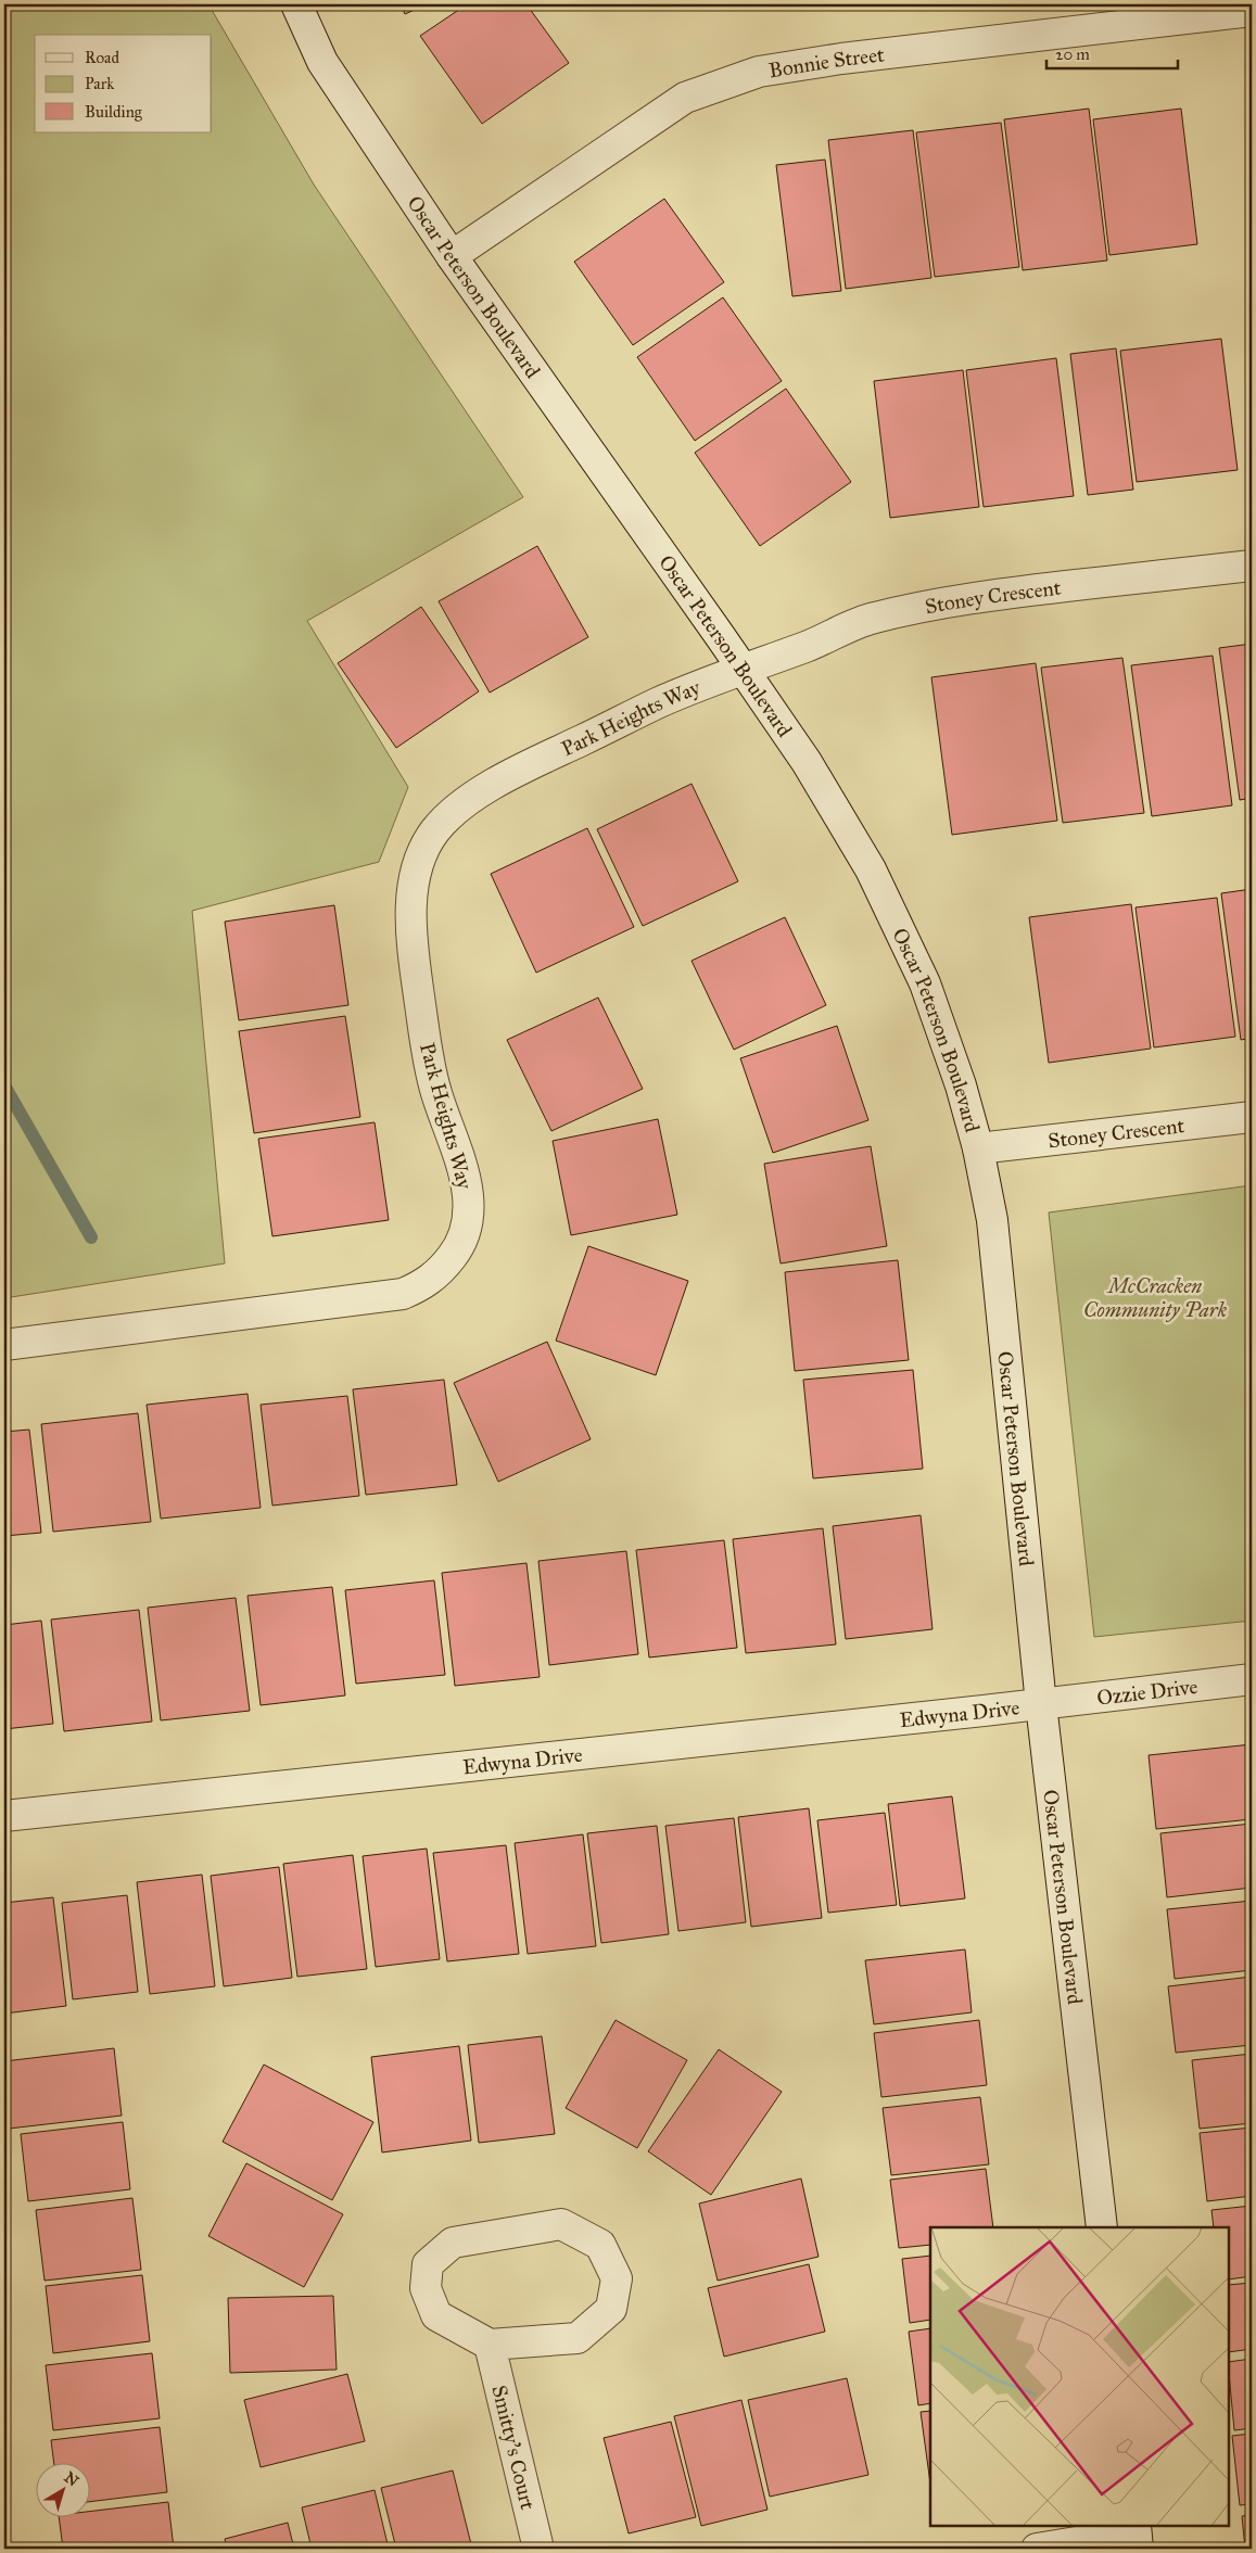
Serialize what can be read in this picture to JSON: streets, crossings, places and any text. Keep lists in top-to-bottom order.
{
  "streets": {
    "street": [
      "Bonnie Street",
      "Oscar Peterson Boulevard",
      "Stoney Crescent",
      "Park Heights Way",
      "Ozzie Drive",
      "Edwyna Drive",
      "Smitty's Court"
    ]
  },
  "crossings": [
    ["Bonnie Street", "Oscar Peterson Boulevard"],
    ["Oscar Peterson Boulevard", "Stoney Crescent"],
    ["Oscar Peterson Boulevard", "Park Heights Way"],
    ["Oscar Peterson Boulevard", "Ozzie Drive"],
    ["Oscar Peterson Boulevard", "Edwyna Drive"],
    ["Stoney Crescent", "Park Heights Way"],
    ["Ozzie Drive", "Edwyna Drive"]
  ],
  "parks": ["McCracken Community Park"],
  "legend": ["Road", "Park", "Building"],
  "scale_bar": "20 m",
  "north": "top right"
}
